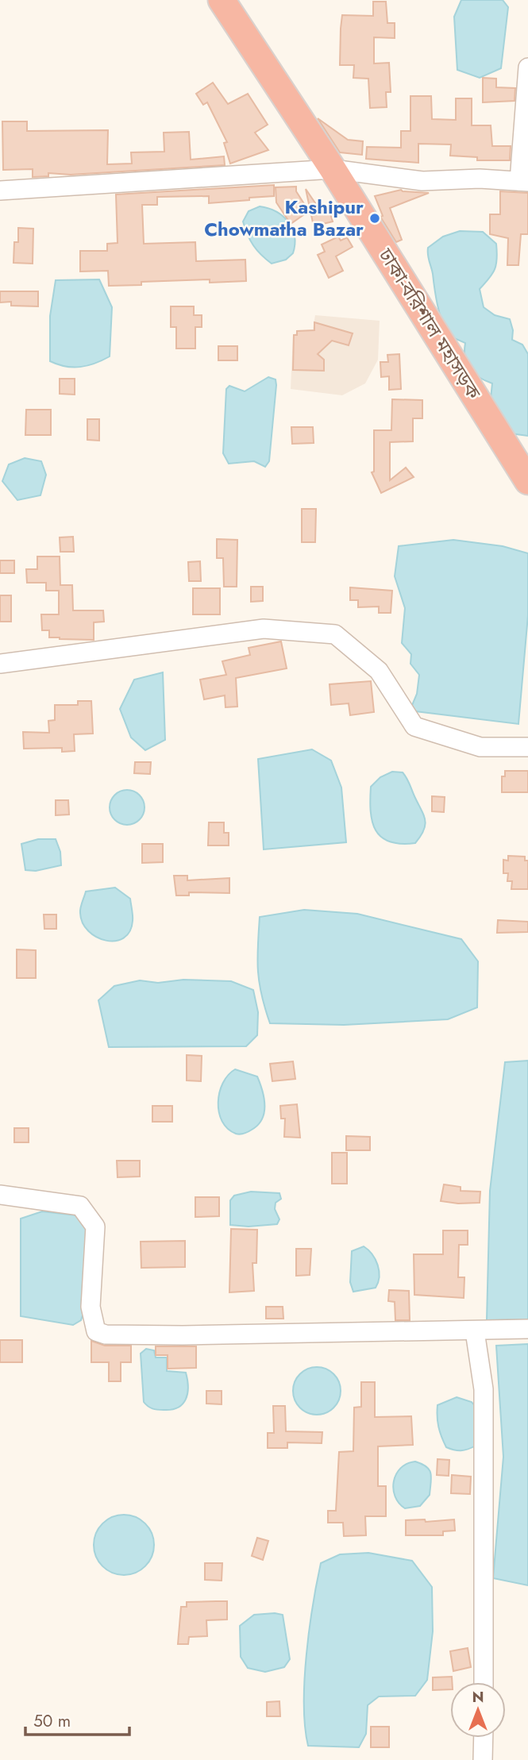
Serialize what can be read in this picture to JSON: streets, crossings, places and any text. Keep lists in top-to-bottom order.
{
  "streets": {
    "highway": ["ঢাকা-বরিশাল মহাসড়ক"]
  },
  "places": ["Kashipur Chowmatha Bazar"],
  "scale_bar": "50 m",
  "north": "top"
}
